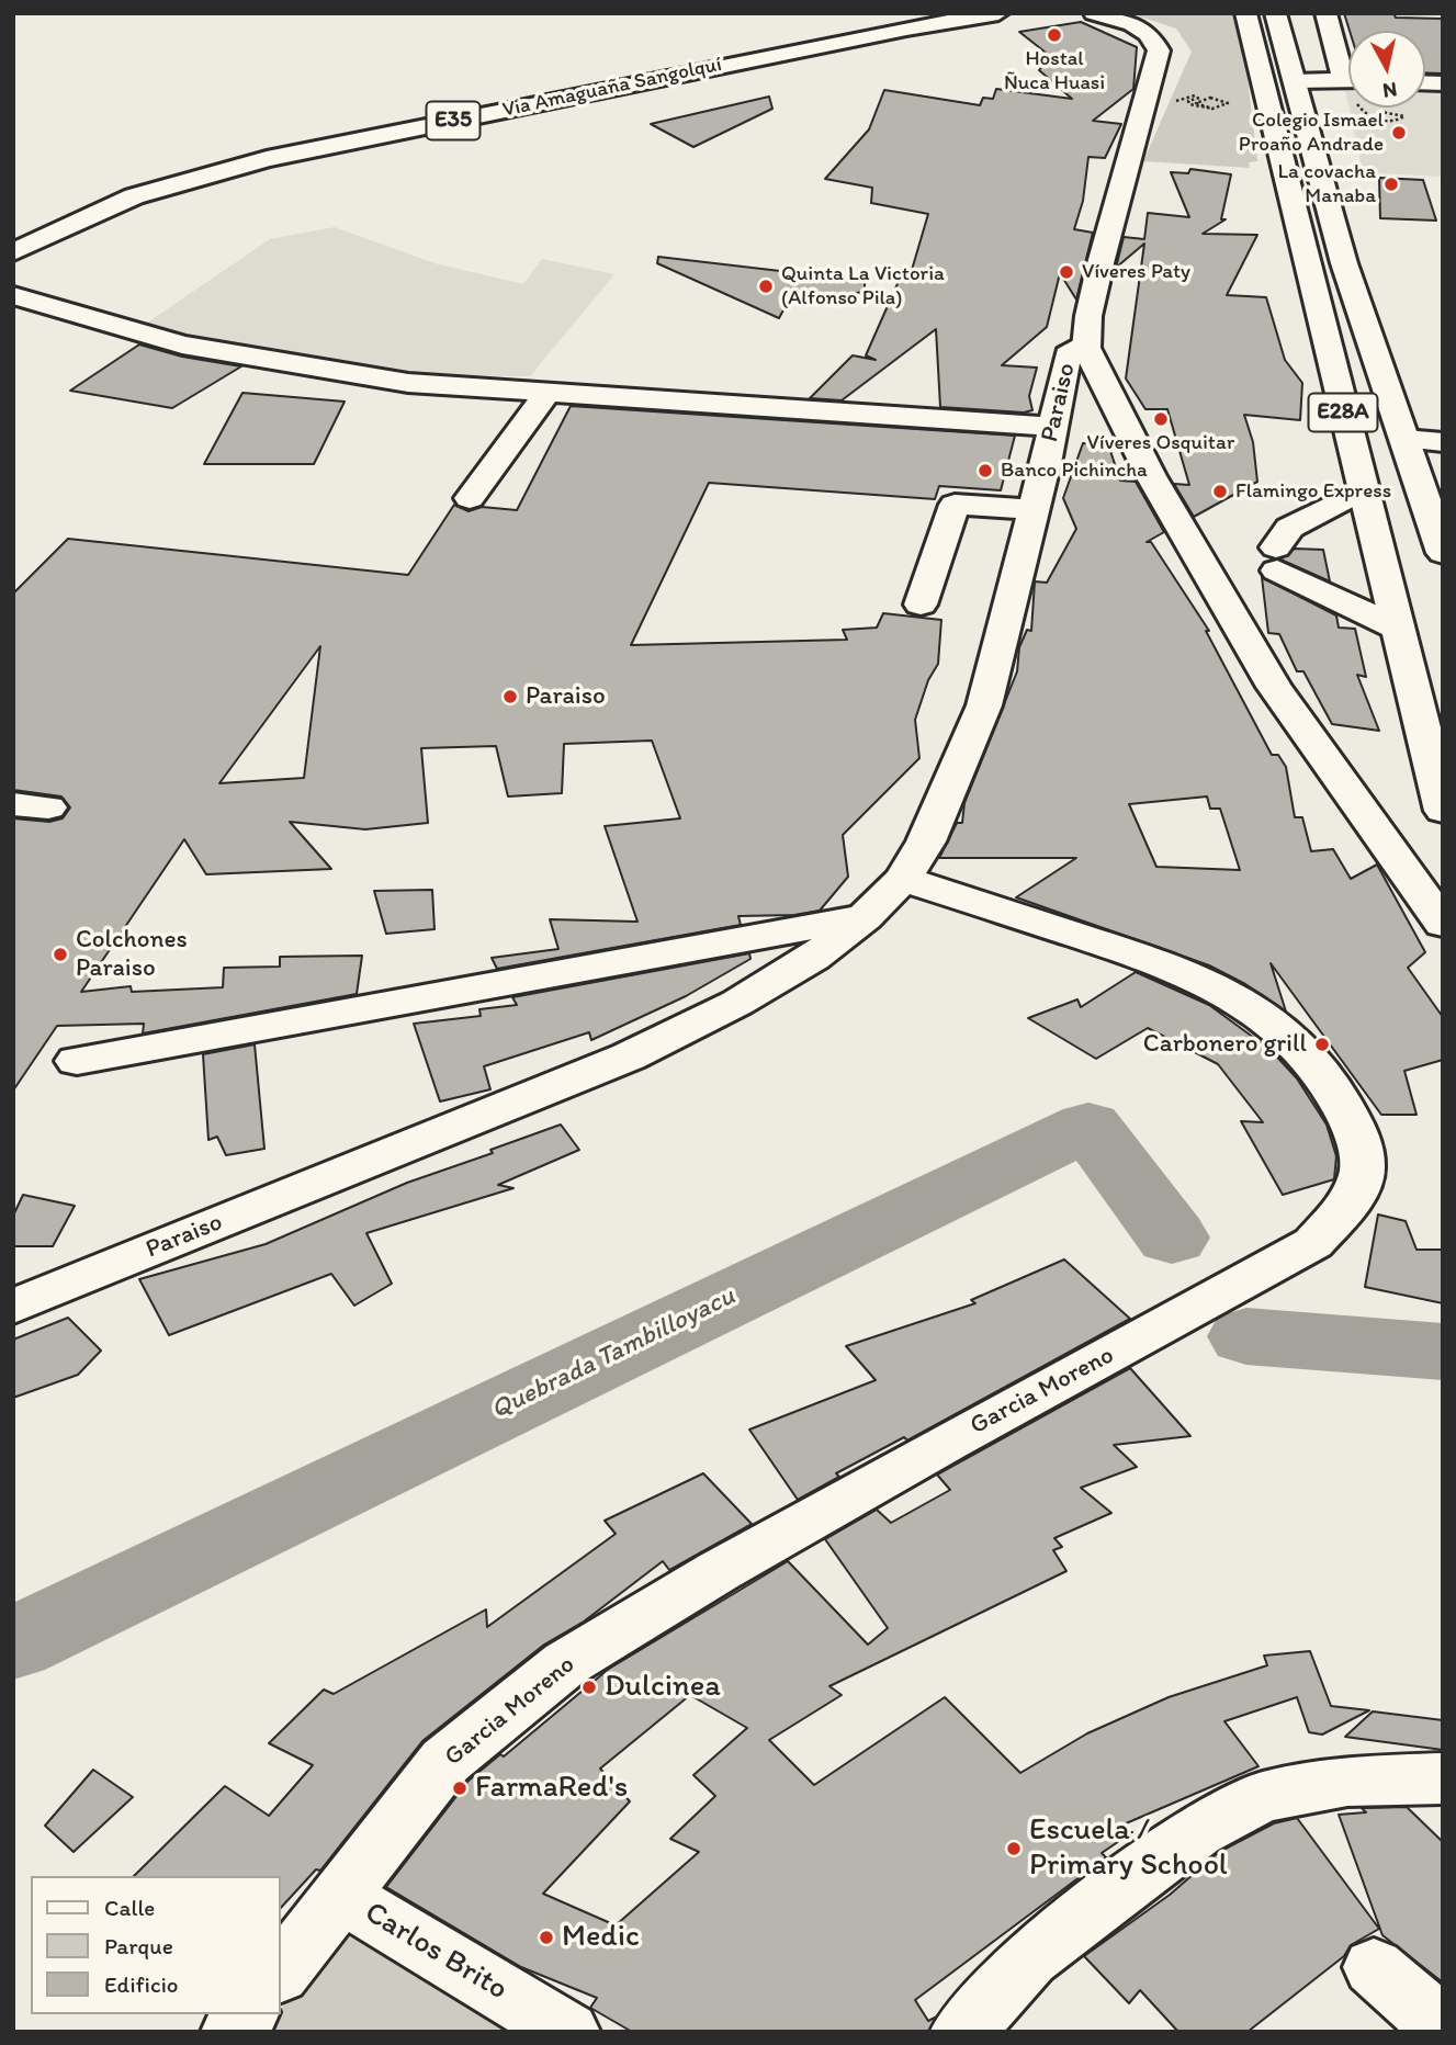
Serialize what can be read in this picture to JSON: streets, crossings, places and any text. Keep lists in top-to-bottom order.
{
  "streets": {
    "main road": [
      "Via Amaguaña Sangolquí",
      "E35",
      "Paraiso",
      "E28A",
      "Garcia Moreno",
      "Carlos Brito"
    ]
  },
  "crossings": [
    ["Paraiso", "Garcia Moreno"],
    ["Garcia Moreno", "Carlos Brito"]
  ],
  "water": ["Quebrada Tambilloyacu"],
  "places": [
    "Hostal Ñuca Huasi",
    "Colegio Ismael Proaño Andrade",
    "La covacha Manaba",
    "Víveres Paty",
    "Quinta La Victoria (Alfonso Pila)",
    "Víveres Osquitar",
    "Banco Pichincha",
    "Flamingo Express",
    "Paraiso",
    "Colchones Paraiso",
    "Carbonero grill",
    "Dulcinea",
    "FarmaRed's",
    "Escuela / Primary School",
    "Medic"
  ],
  "legend": ["Calle", "Parque", "Edificio"],
  "north": "bottom"
}
